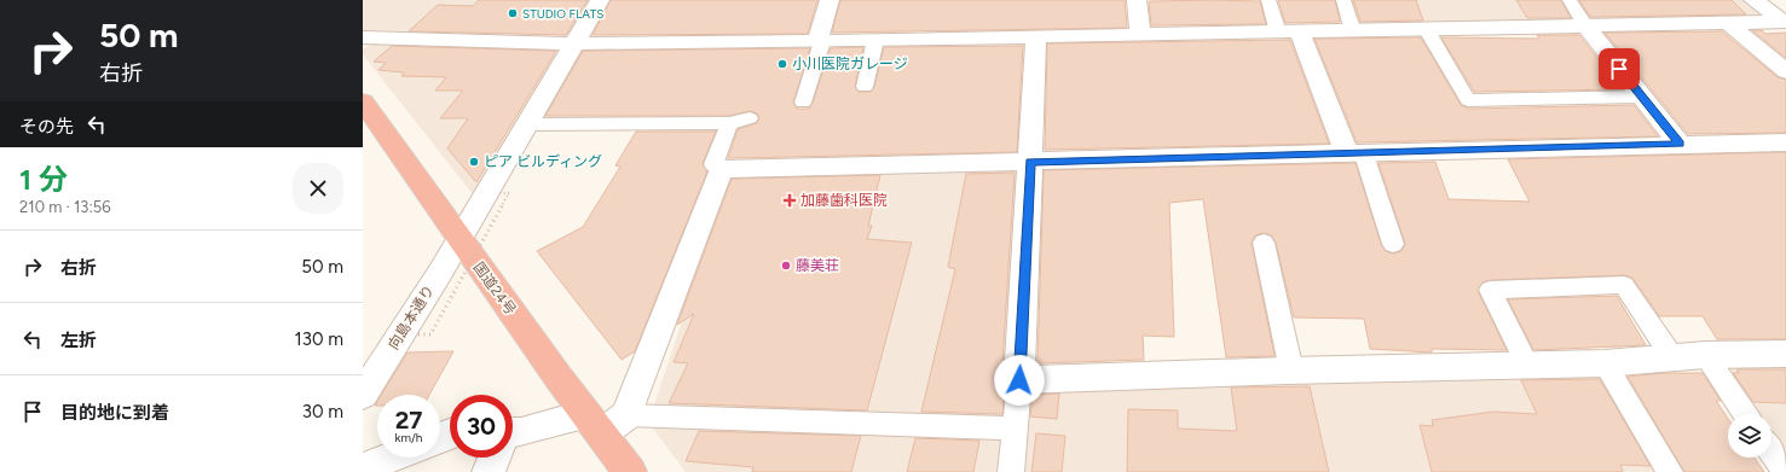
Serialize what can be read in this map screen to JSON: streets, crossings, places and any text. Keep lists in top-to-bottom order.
{
  "streets": {
    "highway": ["国道24号"],
    "street": ["向島本通り"]
  },
  "crossings": [
    ["国道24号", "向島本通り"]
  ],
  "places": {
    "other": [
      "STUDIO FLATS",
      "小川医院ガレージ",
      "ピア ビルディング",
      "藤美荘"
    ],
    "health": ["加藤歯科医院"]
  },
  "page": {
    "turn": ["50 m", "右折"],
    "then": "その先",
    "heading": ["1 分", "210 m · 13:56"],
    "list": [
      {
        "name": "右折",
        "value": "50 m"
      },
      {
        "name": "左折",
        "value": "130 m"
      },
      {
        "name": "目的地に到着",
        "value": "30 m"
      }
    ],
    "speed": "27 km/h",
    "limit": "30"
  }
}
